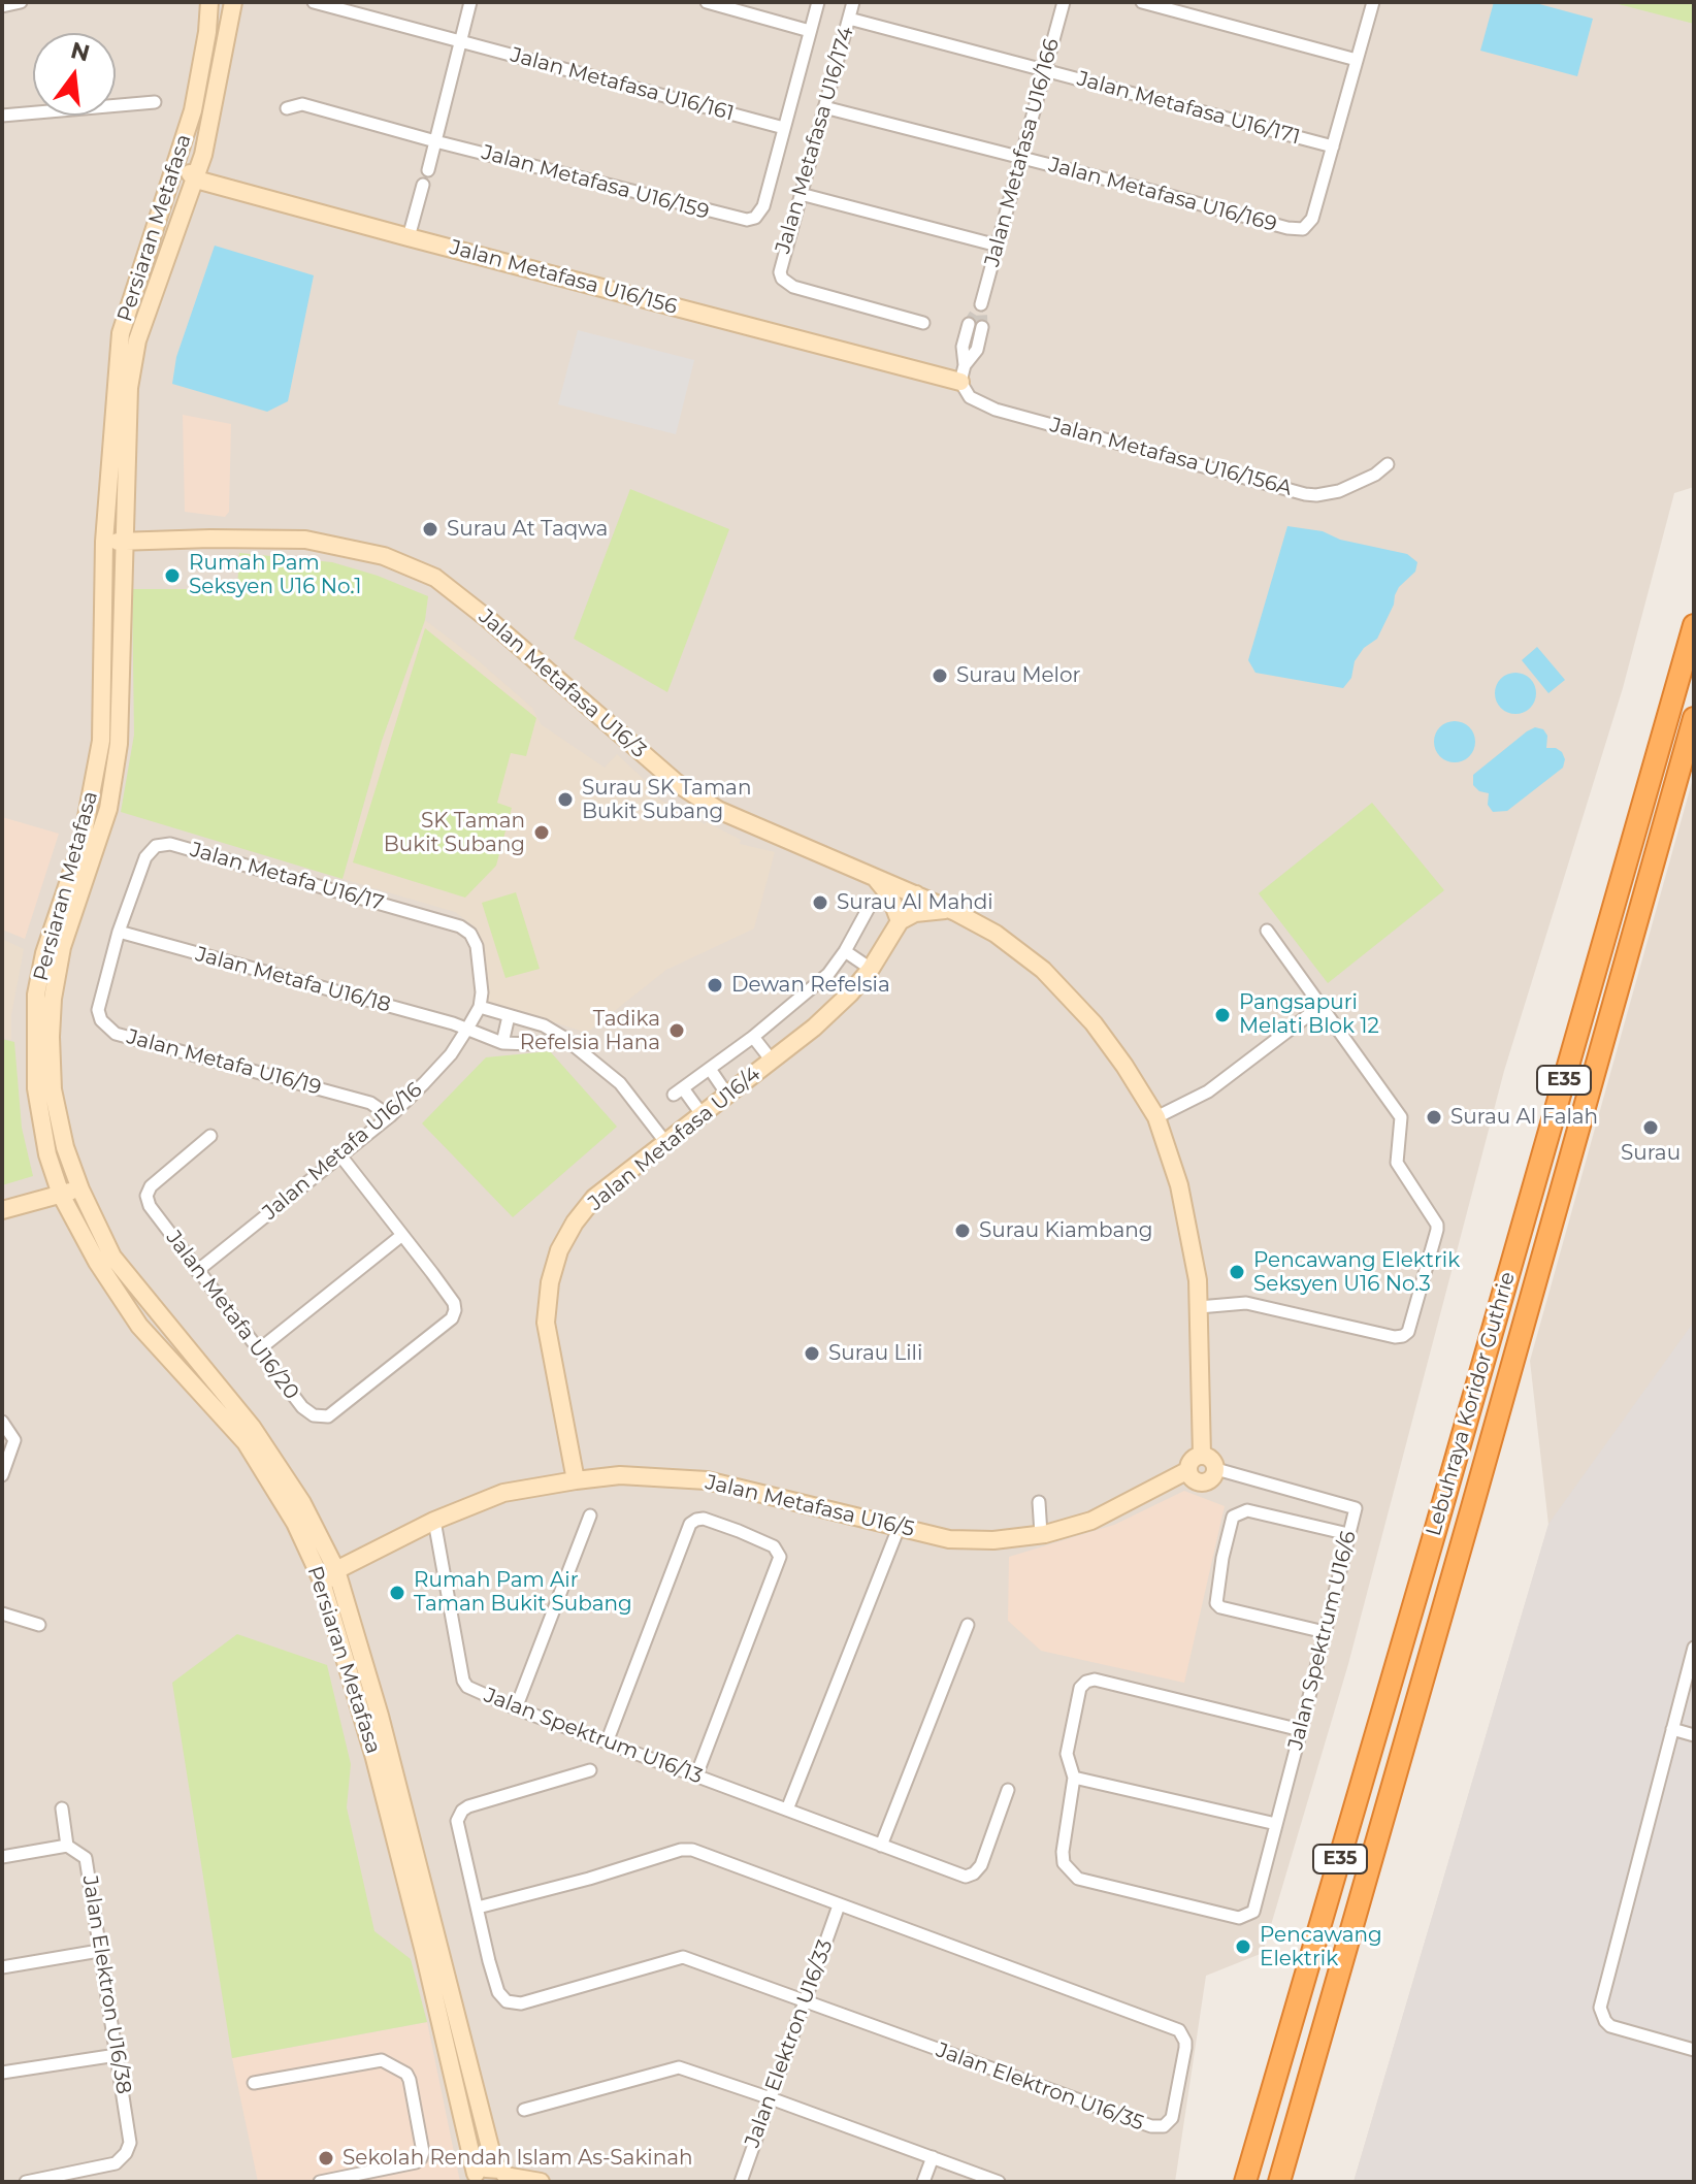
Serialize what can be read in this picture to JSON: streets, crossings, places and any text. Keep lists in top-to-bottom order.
{
  "streets": {
    "highway": ["E35", "Lebuhraya Koridor Guthrie"],
    "main road": [
      "Persiaran Metafasa",
      "Jalan Metafasa U16/156",
      "Jalan Metafasa U16/3",
      "Jalan Metafasa U16/4",
      "Jalan Metafasa U16/5"
    ],
    "street": [
      "Jalan Metafasa U16/161",
      "Jalan Metafasa U16/171",
      "Jalan Metafasa U16/174",
      "Jalan Metafasa U16/166",
      "Jalan Metafasa U16/159",
      "Jalan Metafasa U16/169",
      "Jalan Metafasa U16/156A",
      "Jalan Metafa U16/17",
      "Jalan Metafa U16/18",
      "Jalan Metafa U16/19",
      "Jalan Metafa U16/16",
      "Jalan Metafa U16/20",
      "Jalan Spektrum U16/6",
      "Jalan Spektrum U16/13",
      "Jalan Elektron U16/38",
      "Jalan Elektron U16/33",
      "Jalan Elektron U16/35"
    ]
  },
  "crossings": [
    ["Jalan Metafasa U16/161", "Jalan Metafasa U16/159"],
    ["Jalan Metafasa U16/171", "Jalan Metafasa U16/174"],
    ["Jalan Metafasa U16/171", "Jalan Metafasa U16/166"],
    ["Jalan Metafasa U16/171", "Jalan Metafasa U16/169"],
    ["Jalan Metafasa U16/174", "Jalan Metafasa U16/169"],
    ["Jalan Metafasa U16/166", "Jalan Metafasa U16/169"],
    ["Persiaran Metafasa", "Jalan Metafasa U16/156"],
    ["Persiaran Metafasa", "Jalan Metafasa U16/3"],
    ["Persiaran Metafasa", "Jalan Metafasa U16/5"],
    ["Jalan Metafasa U16/156", "Jalan Metafasa U16/156A"],
    ["Jalan Metafasa U16/3", "Jalan Metafasa U16/4"],
    ["Jalan Metafasa U16/3", "Jalan Metafasa U16/5"],
    ["Jalan Metafasa U16/3", "Jalan Spektrum U16/6"],
    ["Jalan Metafa U16/17", "Jalan Metafa U16/18"],
    ["Jalan Metafa U16/17", "Jalan Metafa U16/19"],
    ["Jalan Metafa U16/17", "Jalan Metafa U16/16"],
    ["Jalan Metafa U16/18", "Jalan Metafa U16/19"],
    ["Jalan Metafa U16/18", "Jalan Metafa U16/16"],
    ["Jalan Metafa U16/19", "Jalan Metafa U16/16"],
    ["Jalan Metafasa U16/4", "Jalan Metafasa U16/5"],
    ["Jalan Metafa U16/16", "Jalan Metafa U16/20"],
    ["Jalan Metafasa U16/5", "Jalan Spektrum U16/6"],
    ["Jalan Metafasa U16/5", "Jalan Spektrum U16/13"],
    ["Jalan Elektron U16/33", "Jalan Elektron U16/35"]
  ],
  "places": [
    "Surau At Taqwa",
    "Rumah Pam Seksyen U16 No.1",
    "Surau Melor",
    "Surau SK Taman Bukit Subang",
    "SK Taman Bukit Subang",
    "Surau Al Mahdi",
    "Dewan Refelsia",
    "Pangsapuri Melati Blok 12",
    "Tadika Refelsia Hana",
    "Surau Al Falah",
    "Surau",
    "Surau Kiambang",
    "Pencawang Elektrik Seksyen U16 No.3",
    "Surau Lili",
    "Rumah Pam Air Taman Bukit Subang",
    "Pencawang Elektrik",
    "Sekolah Rendah Islam As-Sakinah"
  ],
  "north": "top"
}
